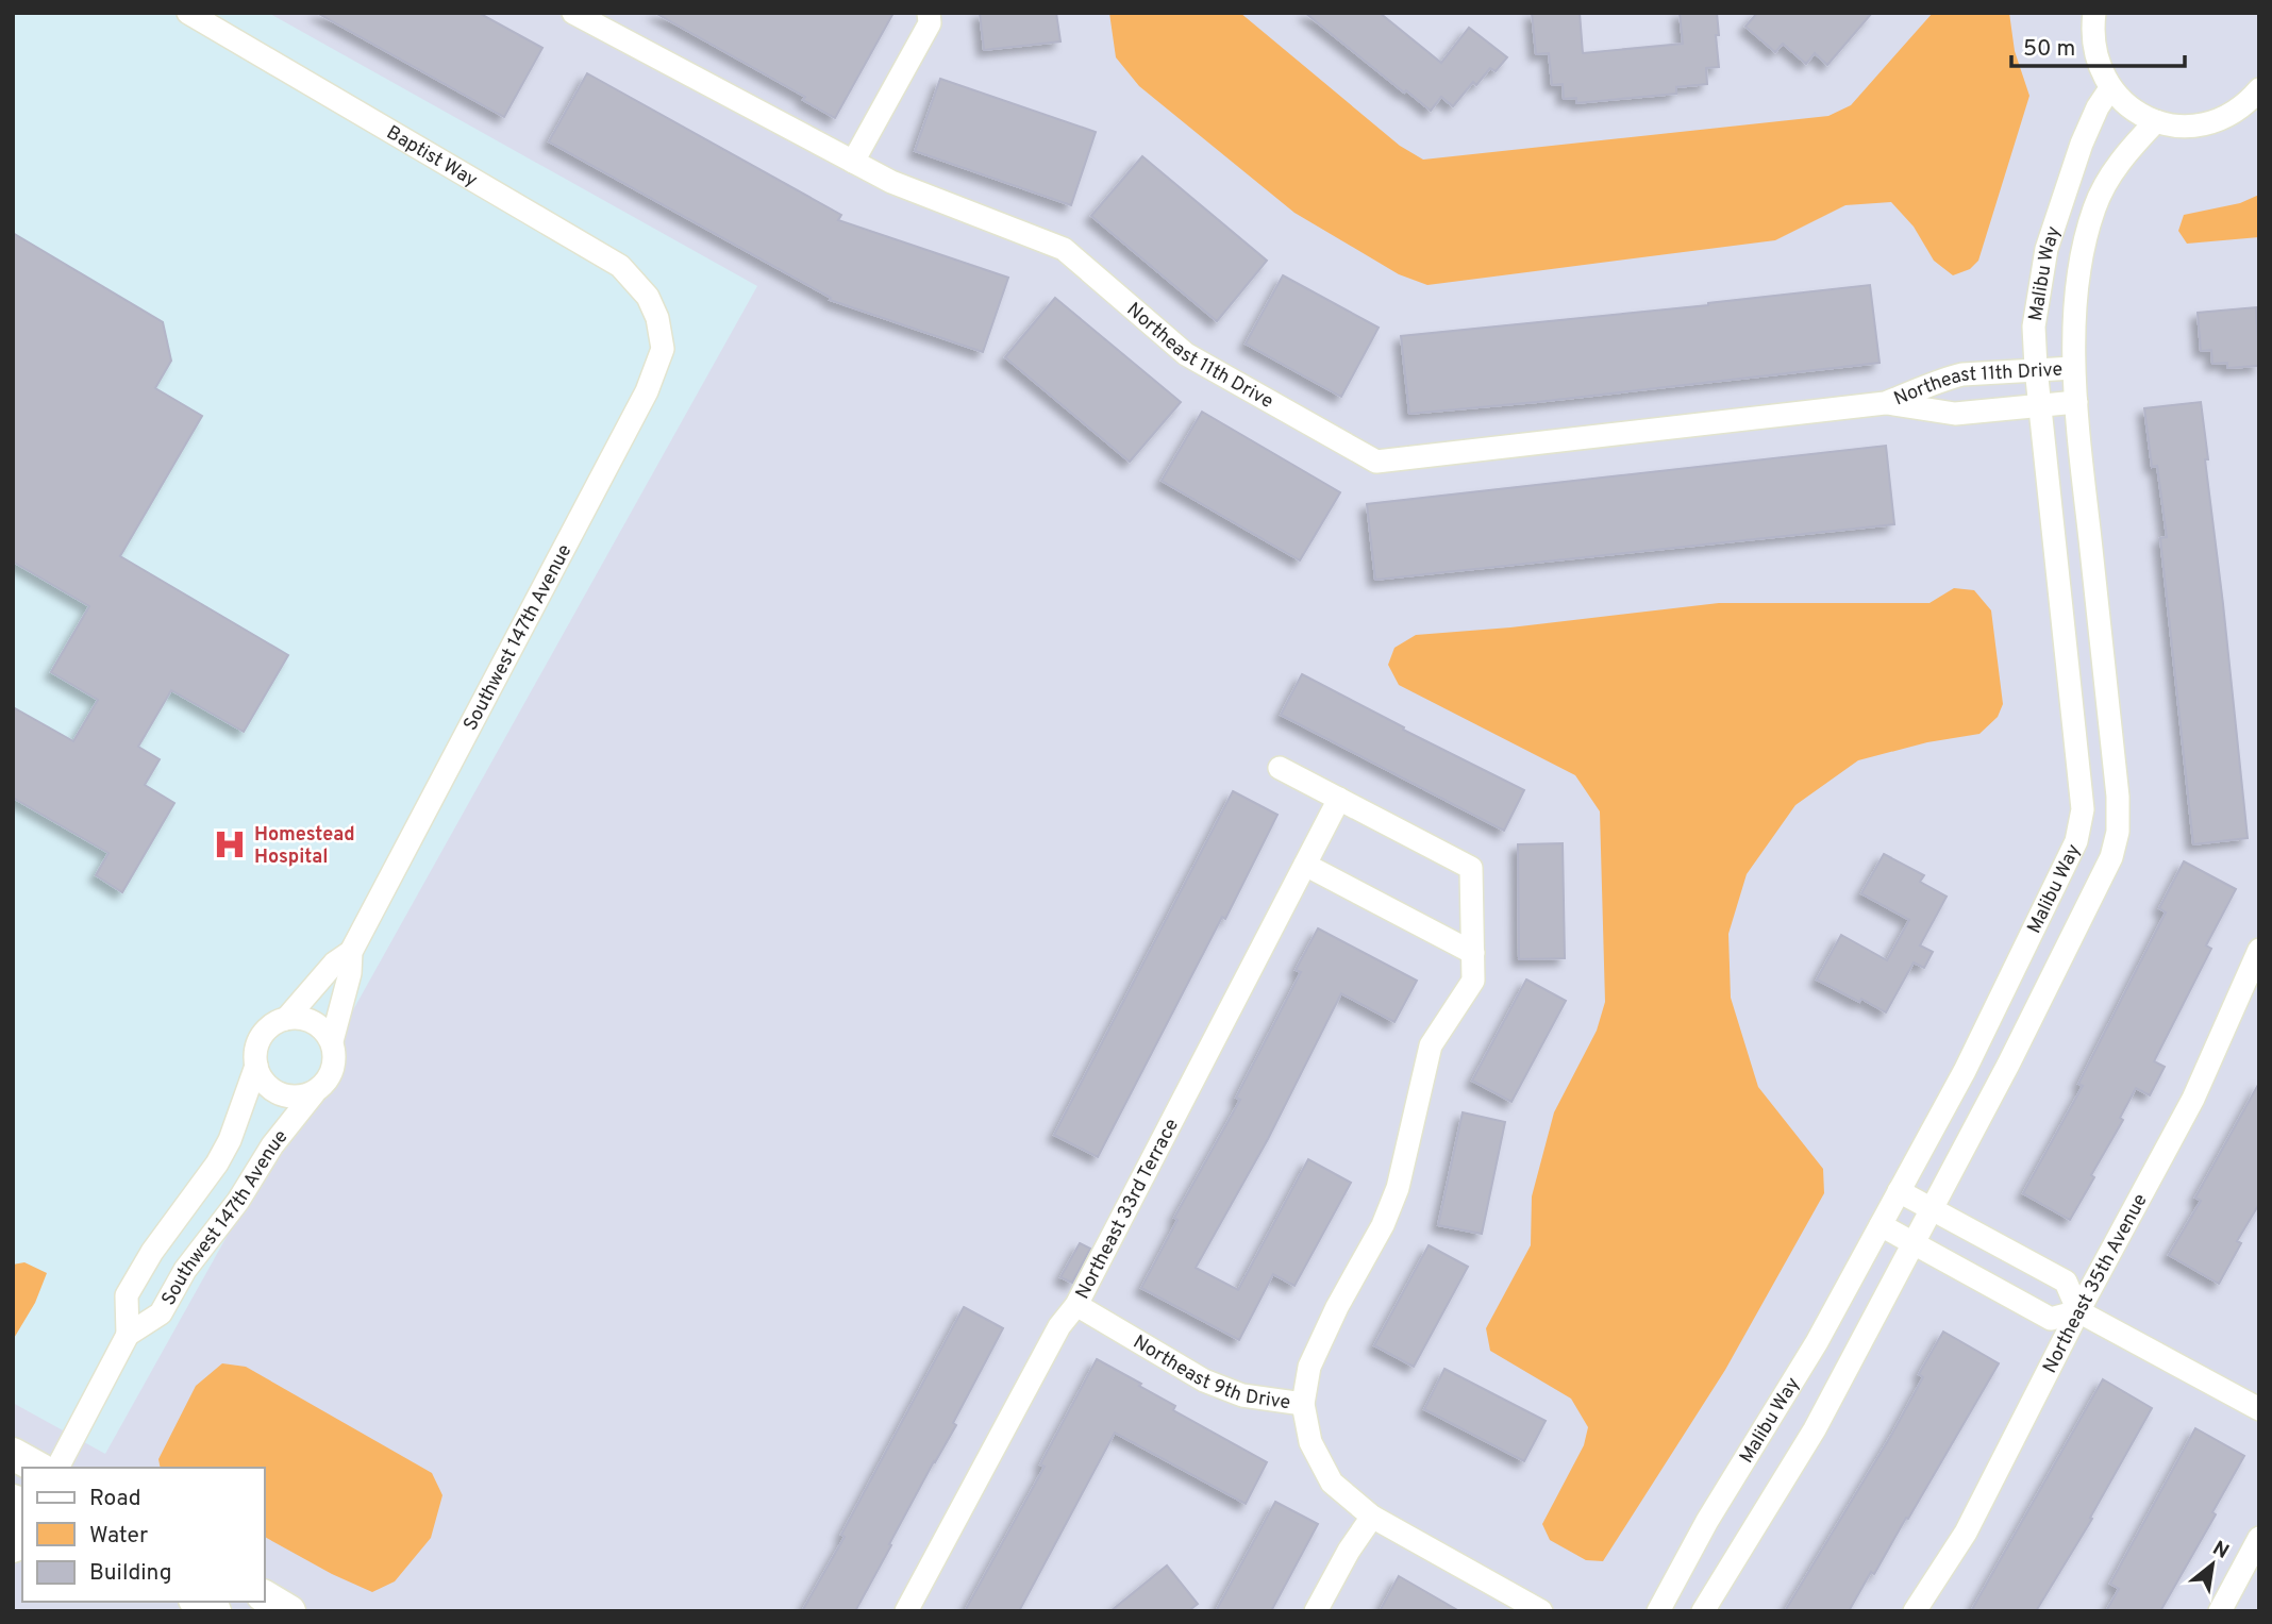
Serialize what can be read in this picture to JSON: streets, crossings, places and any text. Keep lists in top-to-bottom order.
{
  "streets": {
    "street": [
      "Baptist Way",
      "Malibu Way",
      "Northeast 11th Drive",
      "Southwest 147th Avenue",
      "Northeast 33rd Terrace",
      "Northeast 35th Avenue",
      "Northeast 9th Drive"
    ]
  },
  "crossings": [
    ["Baptist Way", "Southwest 147th Avenue"],
    ["Malibu Way", "Northeast 11th Drive"],
    ["Northeast 33rd Terrace", "Northeast 9th Drive"]
  ],
  "places": {
    "hospital": ["Homestead Hospital"]
  },
  "legend": ["Road", "Water", "Building"],
  "scale_bar": "50 m",
  "north": "top right"
}
